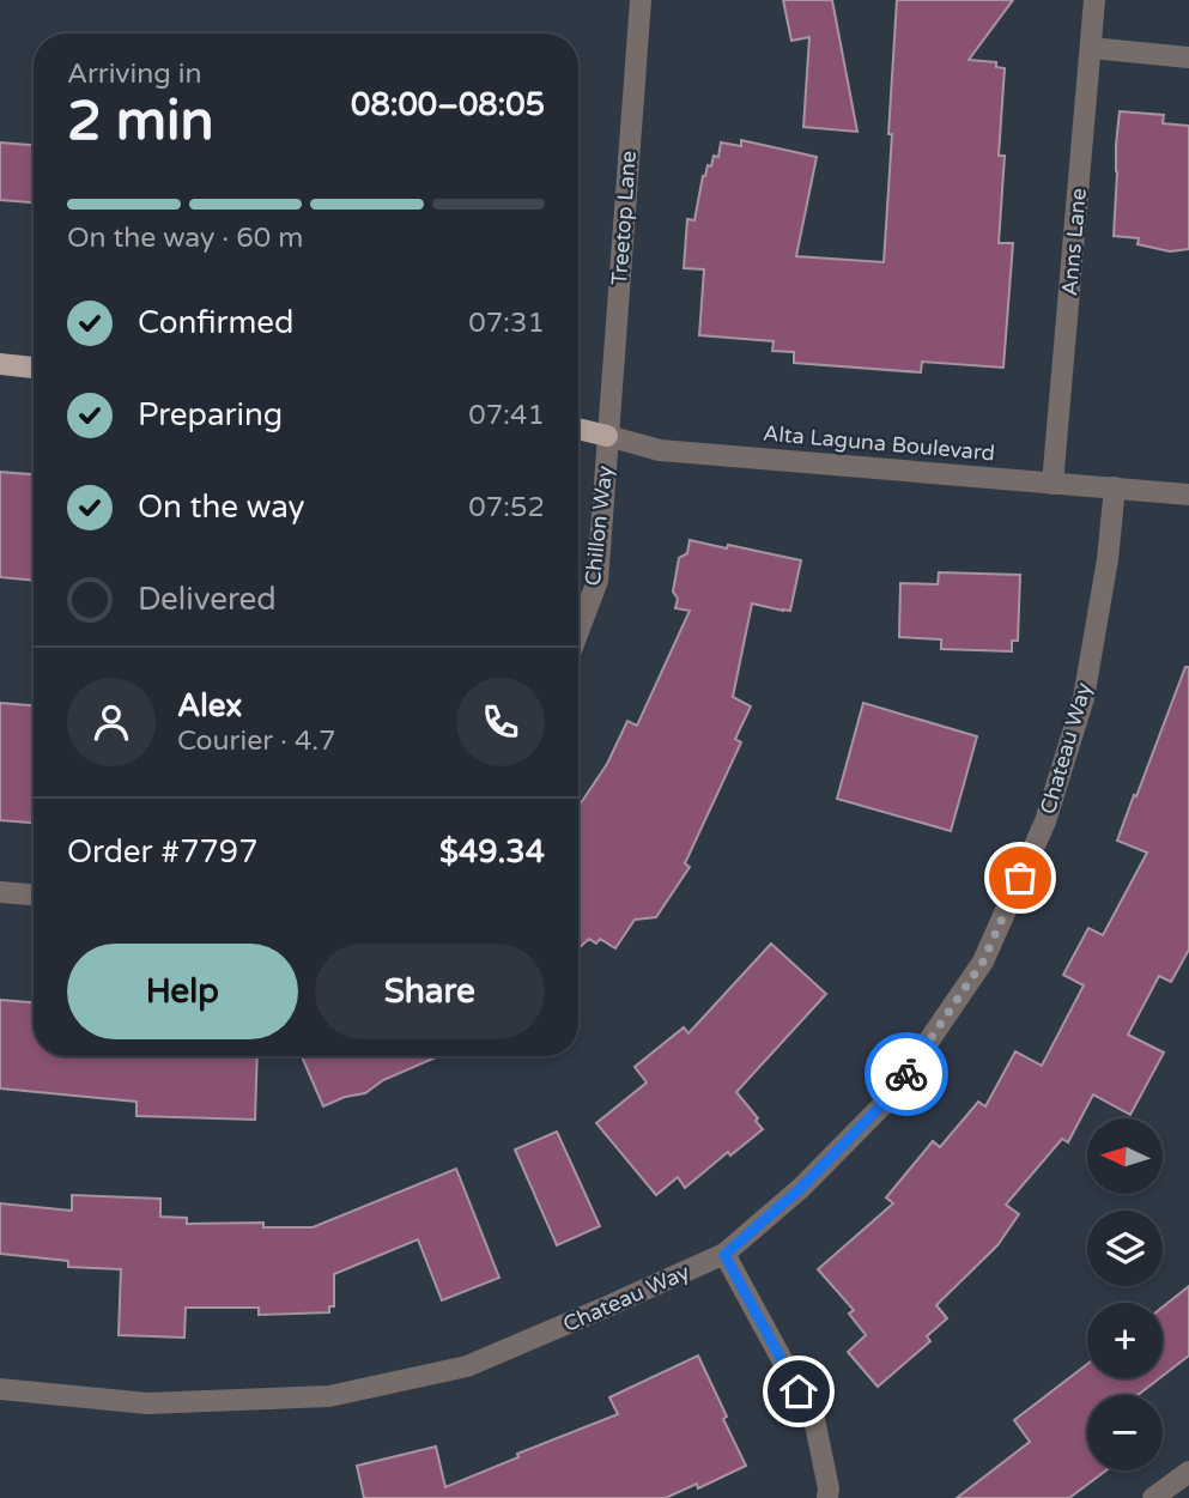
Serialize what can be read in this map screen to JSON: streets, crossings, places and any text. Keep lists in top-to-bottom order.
{
  "streets": {
    "main road": ["Alta Laguna Boulevard"],
    "street": [
      "Treetop Lane",
      "Anns Lane",
      "Chillon Way",
      "Chateau Way"
    ]
  },
  "crossings": [
    ["Treetop Lane", "Alta Laguna Boulevard"],
    ["Treetop Lane", "Chillon Way"],
    ["Anns Lane", "Alta Laguna Boulevard"],
    ["Alta Laguna Boulevard", "Chillon Way"],
    ["Alta Laguna Boulevard", "Chateau Way"]
  ],
  "north": "left",
  "page": {
    "heading": ["2 min", "Arriving in", "08:00–08:05"],
    "panel": [
      "Alex",
      "Courier · 4.7",
      "Order #7797",
      "$49.34"
    ],
    "bar": "On the way · 60 m",
    "list": [
      ["Confirmed", "07:31"],
      ["Preparing", "07:41"],
      ["On the way", "07:52"],
      "Delivered"
    ],
    "buttons": ["Help", "Share"],
    "map_buttons": ["+", "−"]
  }
}
